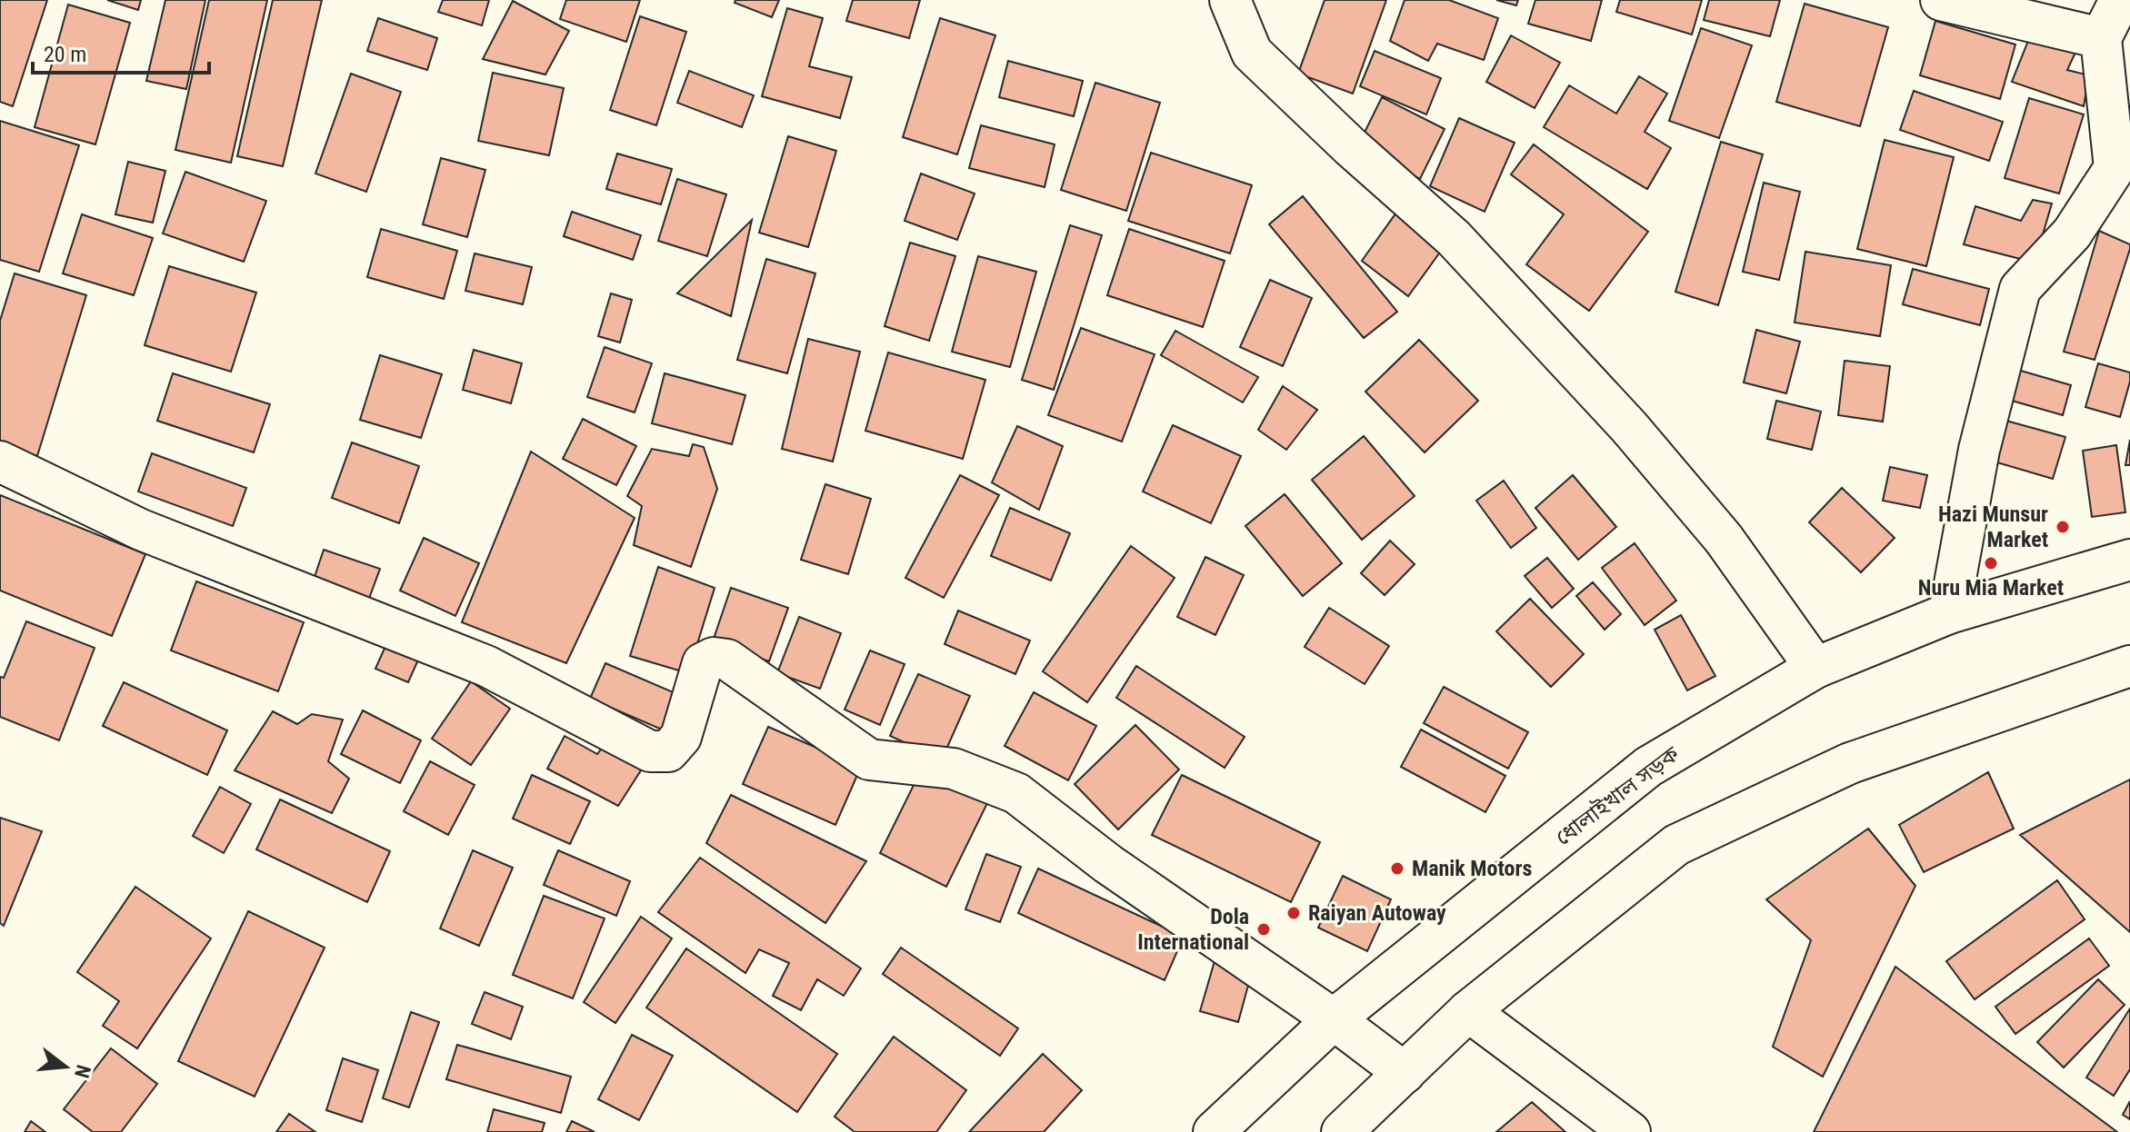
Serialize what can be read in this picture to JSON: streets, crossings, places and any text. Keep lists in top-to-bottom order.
{
  "streets": {
    "street": ["ধোলাইখাল সড়ক"]
  },
  "places": [
    "Hazi Munsur Market",
    "Nuru Mia Market",
    "Manik Motors",
    "Raiyan Autoway",
    "Dola International"
  ],
  "scale_bar": "20 m",
  "north": "right"
}
